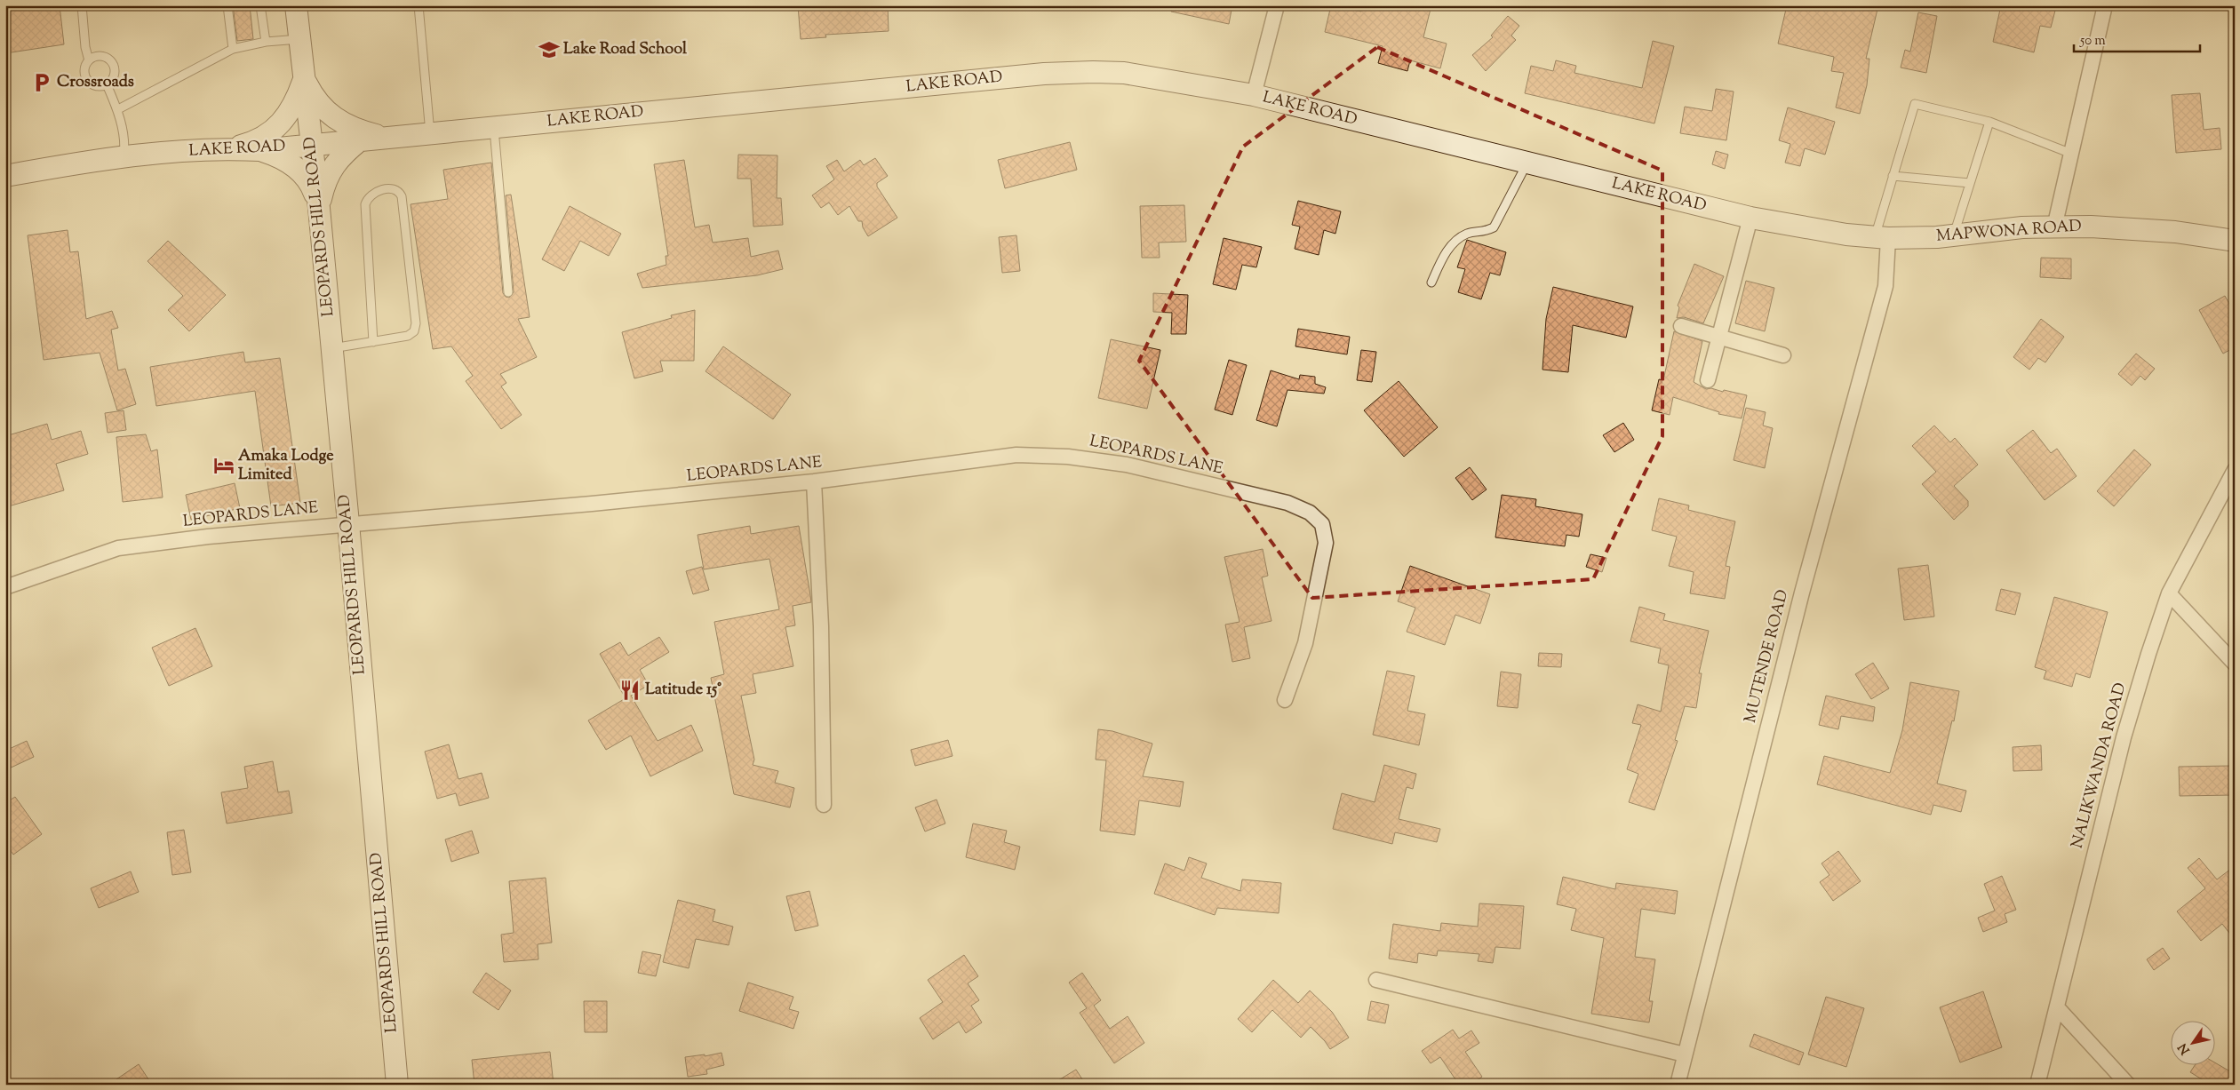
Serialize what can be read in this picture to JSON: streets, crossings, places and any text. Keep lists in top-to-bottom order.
{
  "streets": {
    "main road": ["LAKE ROAD", "LEOPARDS HILL ROAD", "MAPWONA ROAD"],
    "street": ["LEOPARDS LANE", "MUTENDE ROAD", "NALIKWANDA ROAD"]
  },
  "crossings": [
    ["LAKE ROAD", "LEOPARDS HILL ROAD"],
    ["LAKE ROAD", "MAPWONA ROAD"],
    ["LAKE ROAD", "MUTENDE ROAD"],
    ["LEOPARDS HILL ROAD", "LEOPARDS LANE"],
    ["MAPWONA ROAD", "MUTENDE ROAD"]
  ],
  "places": {
    "school or university": ["Lake Road School"],
    "parking": ["Crossroads"],
    "hotel": ["Amaka Lodge Limited"],
    "restaurant": ["Latitude 15°"]
  },
  "scale_bar": "50 m",
  "north": "bottom left"
}
